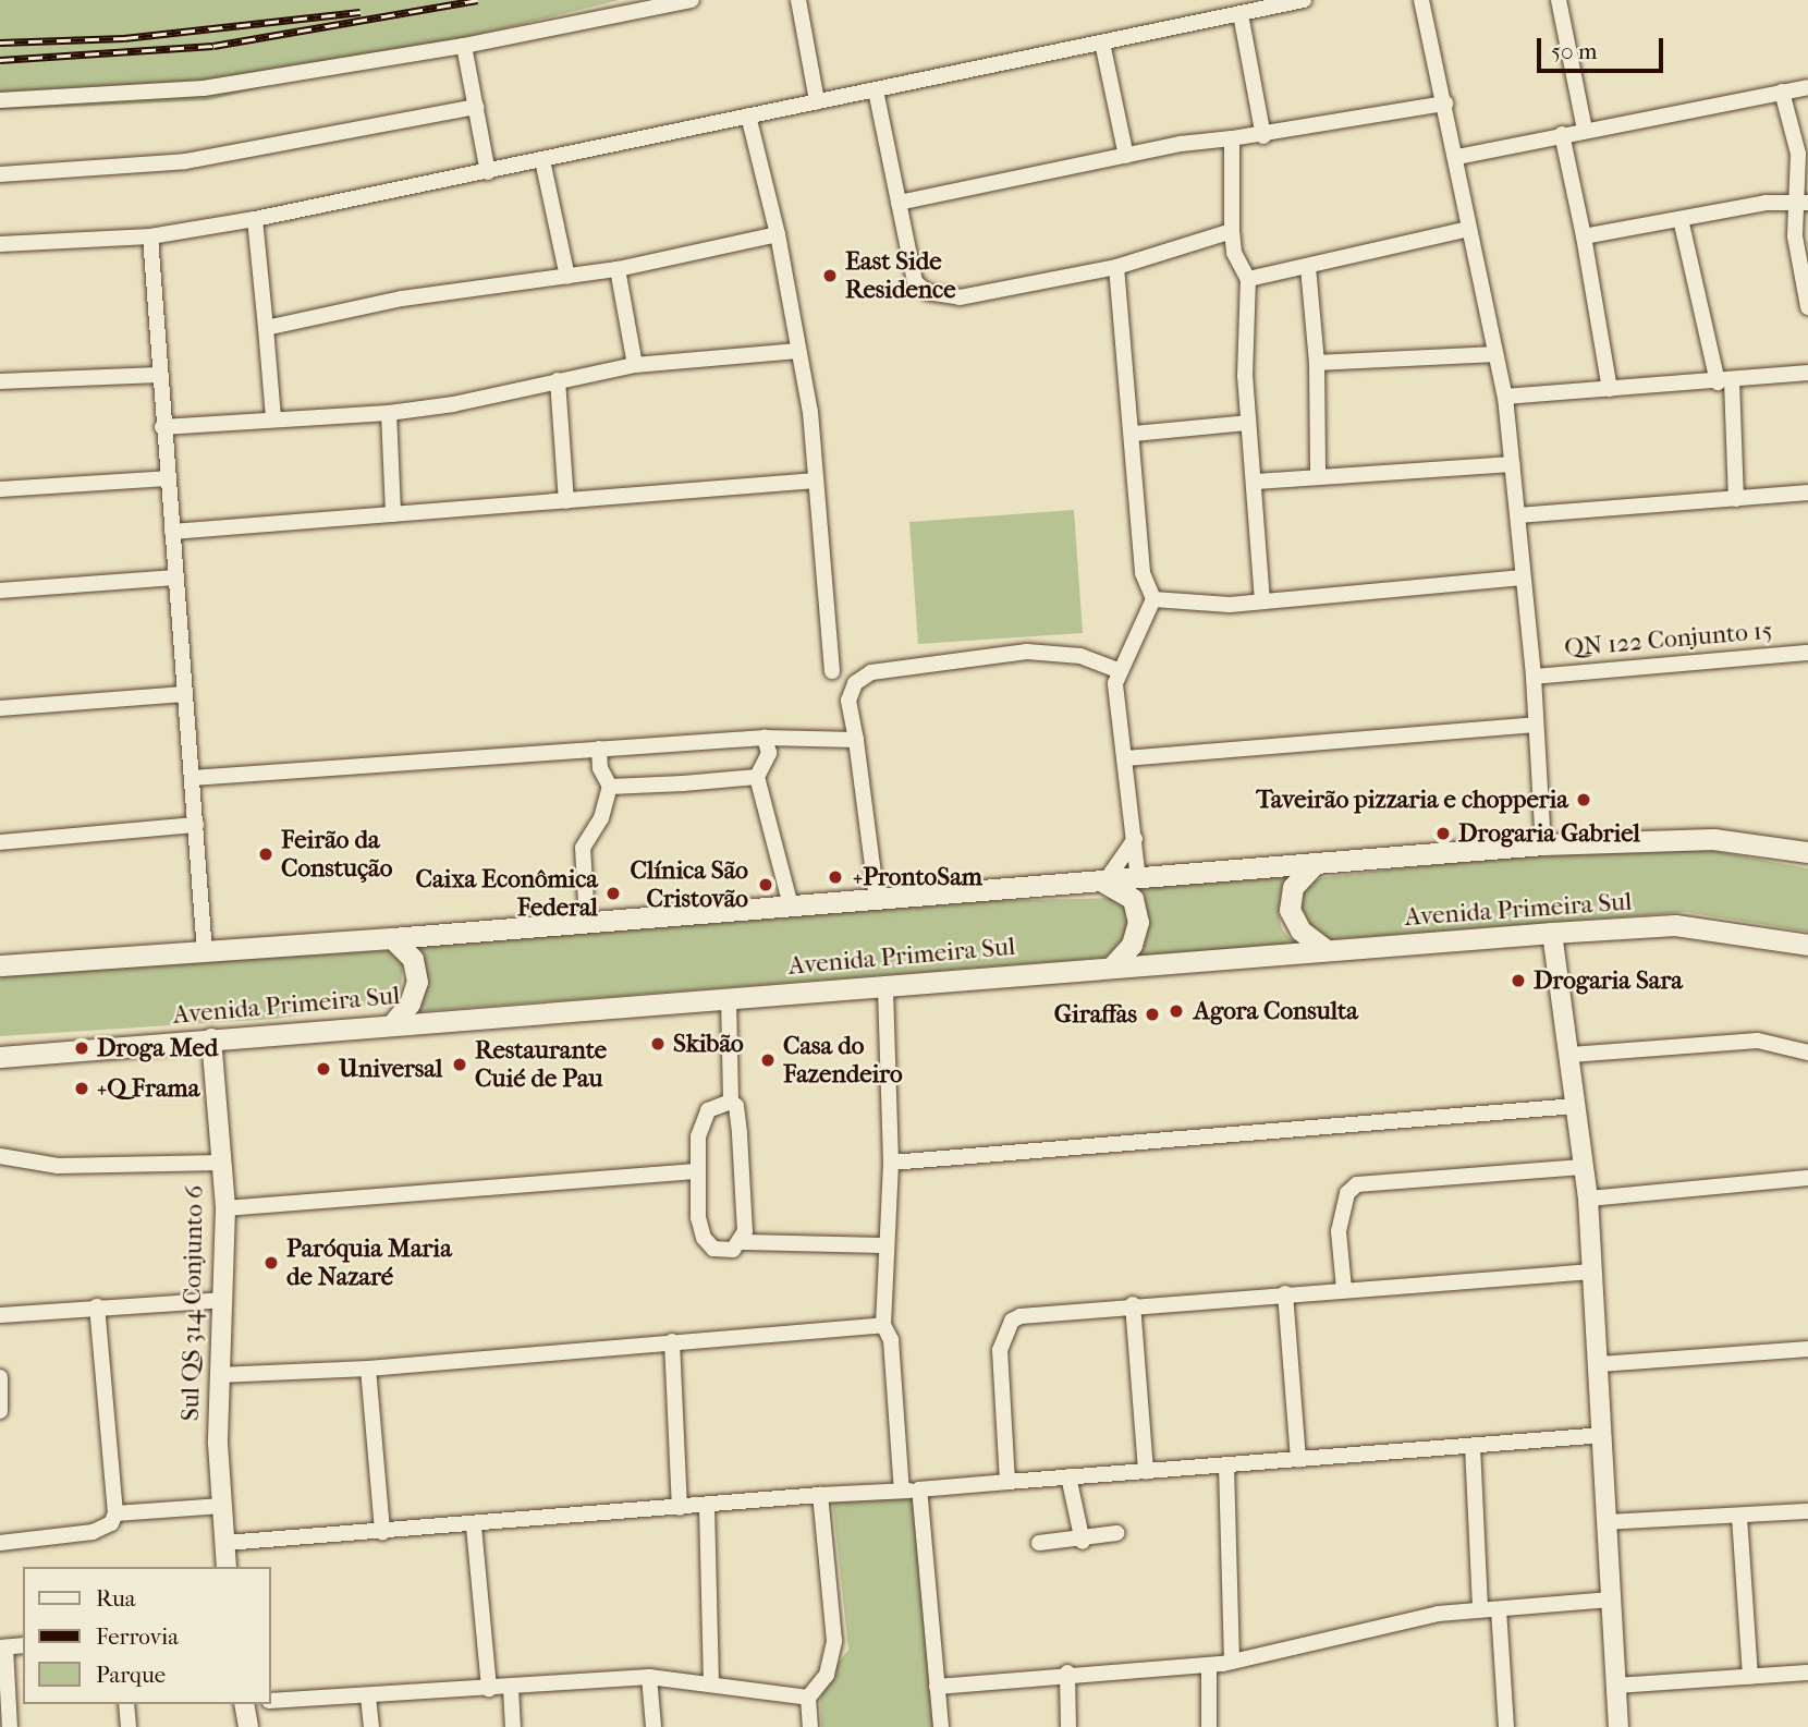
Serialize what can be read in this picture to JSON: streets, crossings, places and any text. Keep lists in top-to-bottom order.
{
  "streets": {
    "main road": ["Avenida Primeira Sul"],
    "street": ["QN 122 Conjunto 15", "Sul QS 314 Conjunto 6"]
  },
  "crossings": [
    ["Avenida Primeira Sul", "Sul QS 314 Conjunto 6"]
  ],
  "places": [
    "East Side Residence",
    "Taveirão pizzaria e chopperia",
    "Drogaria Gabriel",
    "Feirão da Constução",
    "+ProntoSam",
    "Clínica São Cristovão",
    "Caixa Econômica Federal",
    "Drogaria Sara",
    "Agora Consulta",
    "Giraffas",
    "Skibão",
    "Droga Med",
    "Casa do Fazendeiro",
    "Restaurante Cuié de Pau",
    "Universal",
    "+Q Frama",
    "Paróquia Maria de Nazaré"
  ],
  "legend": ["Rua", "Ferrovia", "Parque"],
  "scale_bar": "50 m"
}
